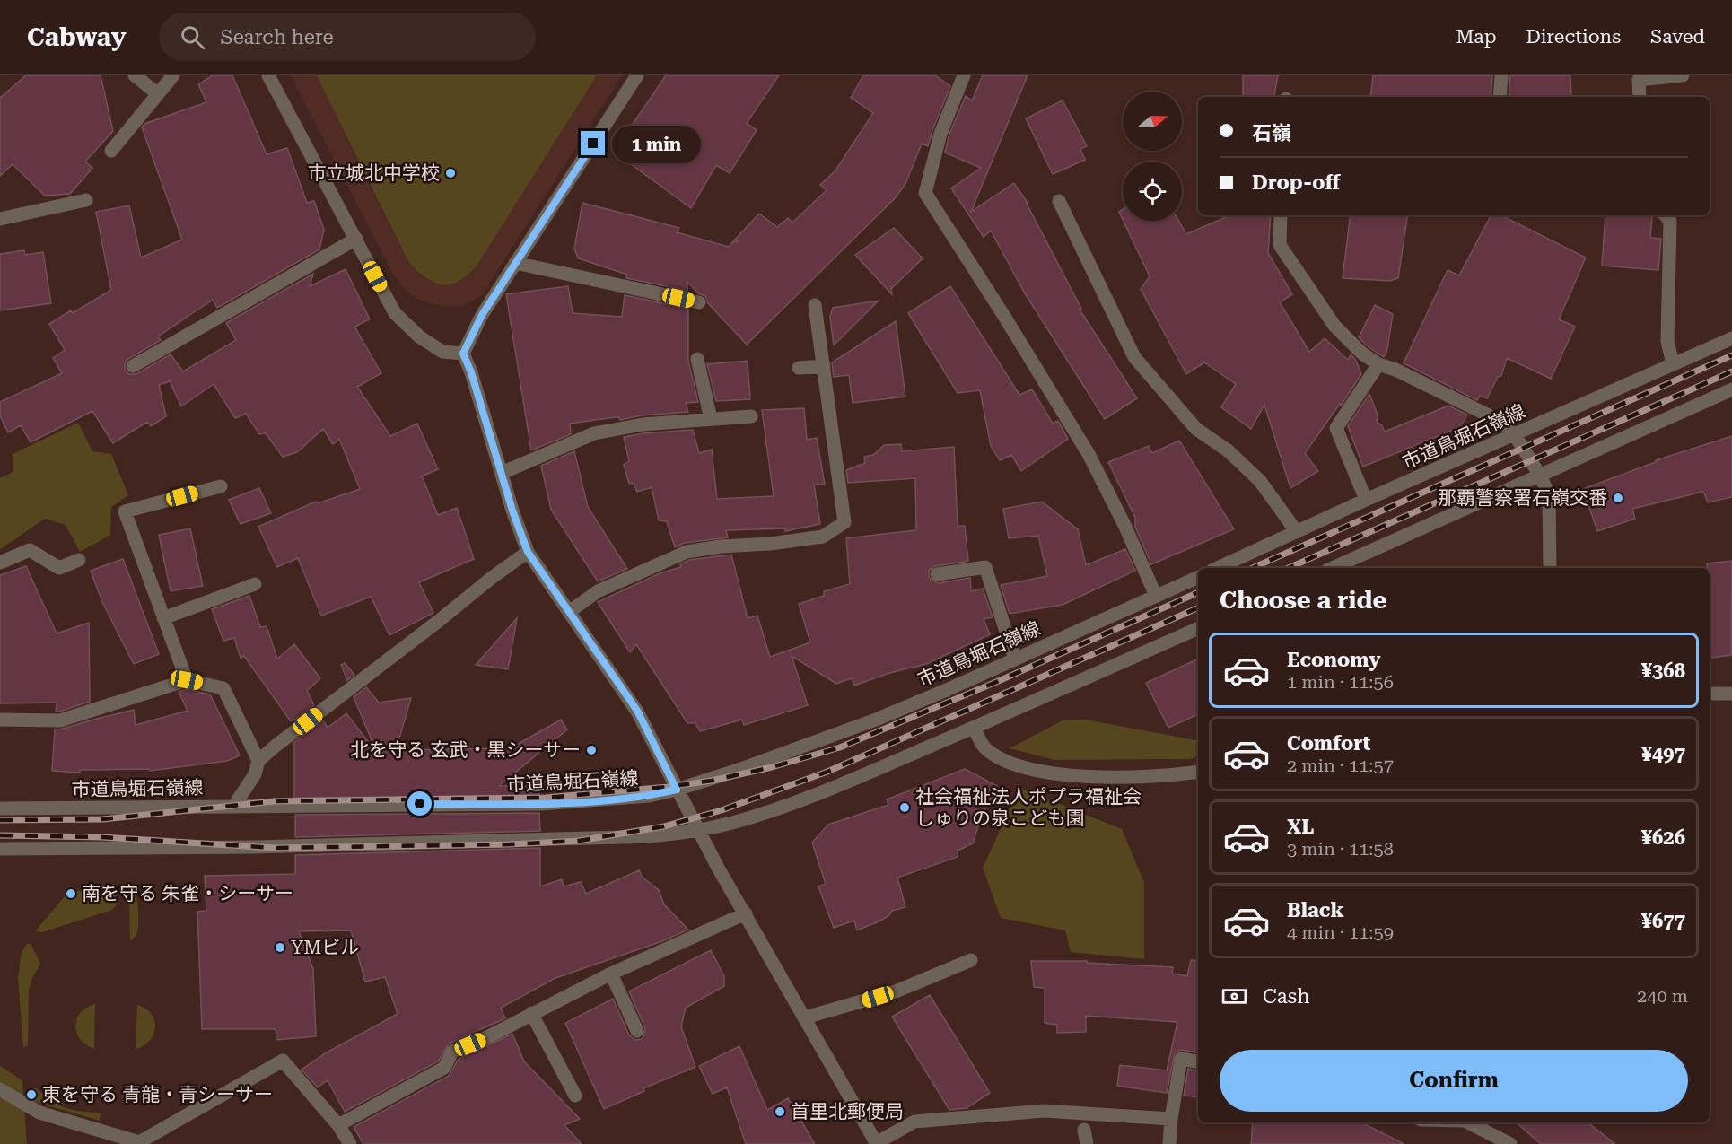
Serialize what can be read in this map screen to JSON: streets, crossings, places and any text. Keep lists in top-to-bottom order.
{
  "streets": {
    "street": ["市道鳥堀石嶺線"]
  },
  "places": [
    "市立城北中学校",
    "那覇警察署石嶺交番",
    "北を守る 玄武・黒シーサー",
    "社会福祉法人ポプラ福祉会 しゅりの泉こども園",
    "南を守る 朱雀・シーサー",
    "YMビル",
    "東を守る 青龍・青シーサー",
    "首里北郵便局"
  ],
  "north": "right",
  "page": {
    "header": "Cabway",
    "search": "Search here",
    "nav": ["Map", "Directions", "Saved"],
    "banner": ["石嶺", "Drop-off"],
    "bubble": "1 min",
    "heading": "Choose a ride",
    "list": [
      {
        "name": "Economy",
        "note": "1 min · 11:56",
        "value": "¥368"
      },
      {
        "name": "Comfort",
        "note": "2 min · 11:57",
        "value": "¥497"
      },
      {
        "name": "XL",
        "note": "3 min · 11:58",
        "value": "¥626"
      },
      {
        "name": "Black",
        "note": "4 min · 11:59",
        "value": "¥677"
      }
    ],
    "pay": ["Cash", "240 m"],
    "buttons": "Confirm"
  }
}
